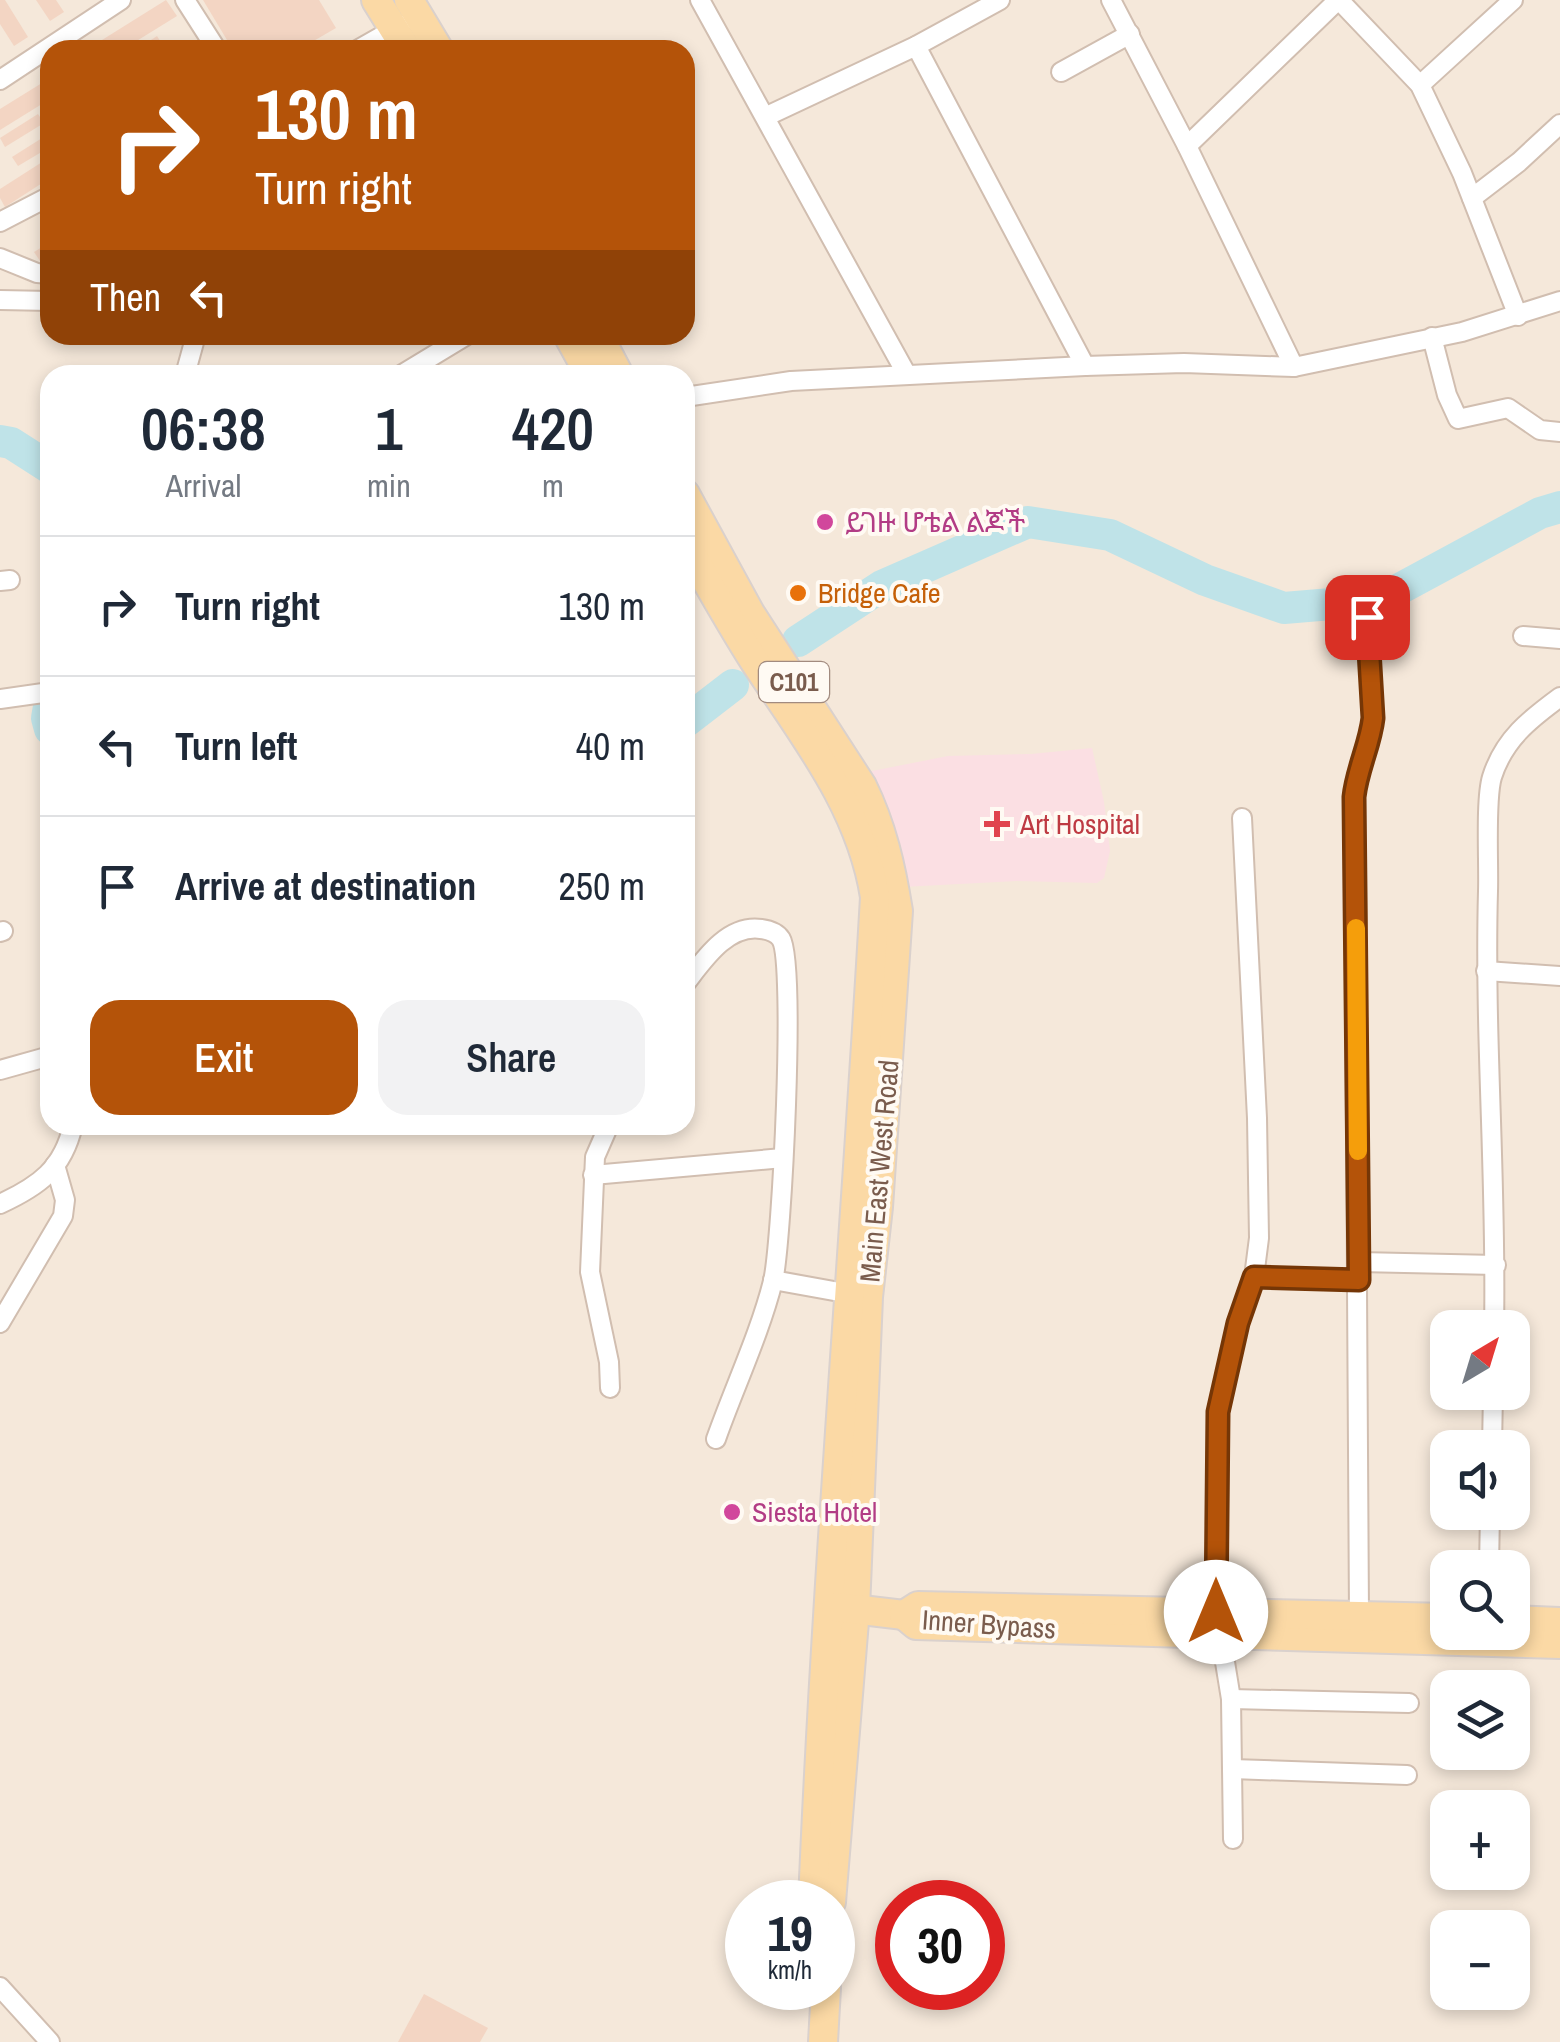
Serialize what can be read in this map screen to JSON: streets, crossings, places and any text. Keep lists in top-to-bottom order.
{
  "streets": {
    "main road": ["C101", "Main East West Road", "Inner Bypass"]
  },
  "crossings": [
    ["Main East West Road", "Inner Bypass"]
  ],
  "places": {
    "other": ["ይገዙ ሆቴል ልጆች", "Bridge Cafe", "Siesta Hotel"],
    "health": ["Art Hospital"]
  },
  "north": "top right",
  "page": {
    "turn": ["130 m", "Turn right"],
    "then": "Then",
    "eta": [
      "06:38",
      "Arrival",
      "1",
      "min",
      "420",
      "m"
    ],
    "list": [
      {
        "name": "Turn right",
        "value": "130 m"
      },
      {
        "name": "Turn left",
        "value": "40 m"
      },
      {
        "name": "Arrive at destination",
        "value": "250 m"
      }
    ],
    "buttons": ["Exit", "Share"],
    "map_buttons": ["+", "−"],
    "speed": "19 km/h",
    "limit": "30"
  }
}
